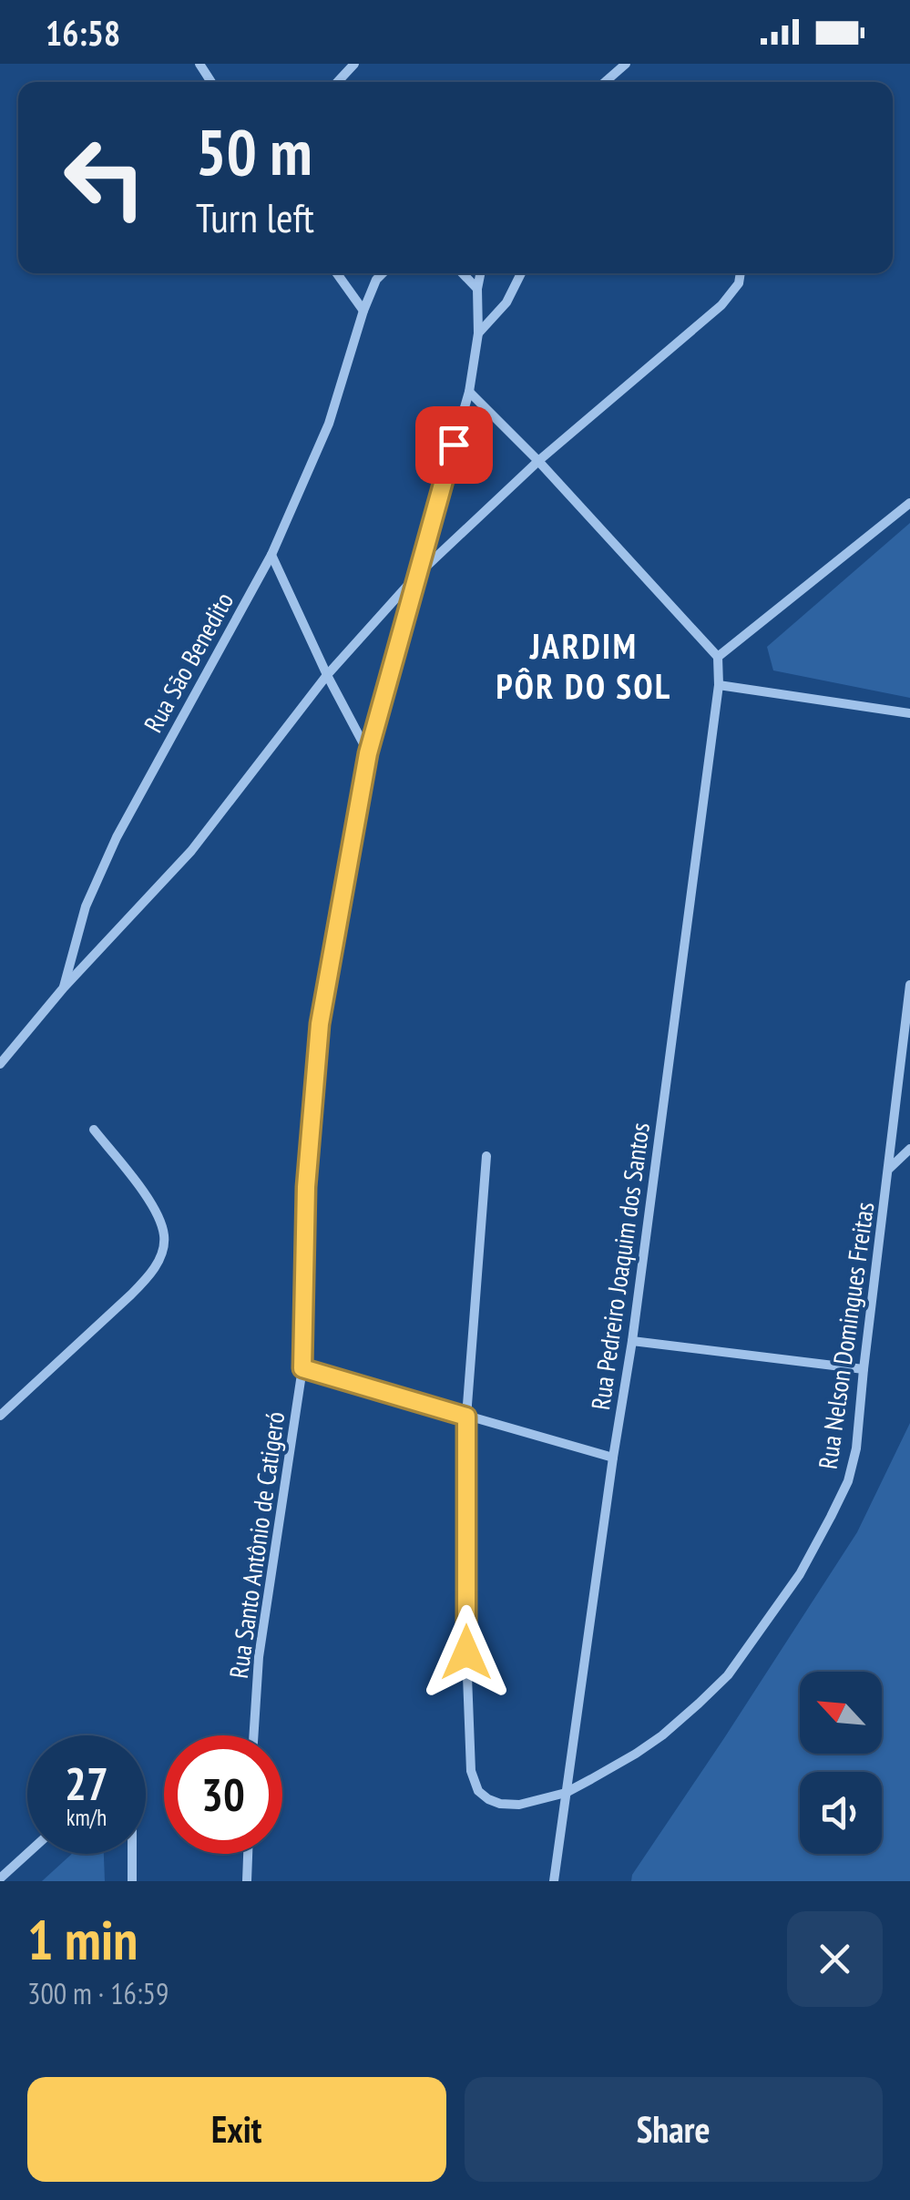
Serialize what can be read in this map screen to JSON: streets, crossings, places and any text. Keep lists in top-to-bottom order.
{
  "streets": {
    "street": [
      "Rua São Benedito",
      "Rua Pedreiro Joaquim dos Santos",
      "Rua Nelson Domingues Freitas",
      "Rua Santo Antônio de Catigeró"
    ]
  },
  "crossings": [
    ["Rua Pedreiro Joaquim dos Santos", "Rua Nelson Domingues Freitas"]
  ],
  "districts": ["JARDIM PÔR DO SOL"],
  "north": "top left",
  "page": {
    "status": "16:58",
    "turn": ["50 m", "Turn left"],
    "speed": "27 km/h",
    "limit": "30",
    "heading": ["1 min", "300 m · 16:59"],
    "buttons": ["Exit", "Share"]
  }
}
